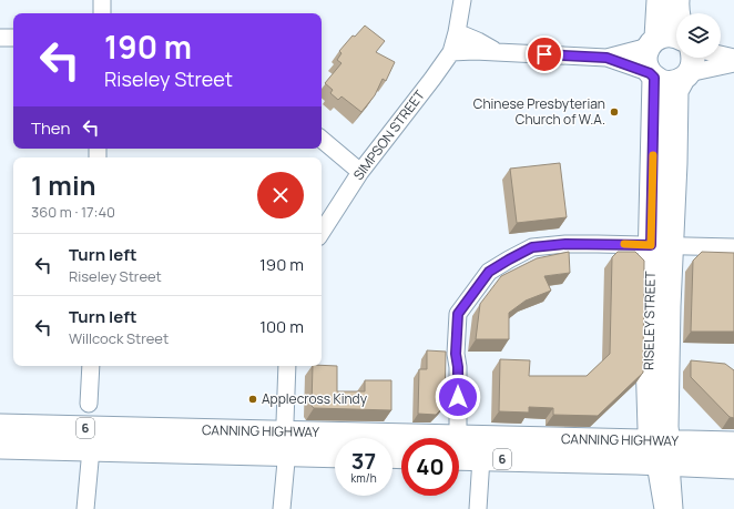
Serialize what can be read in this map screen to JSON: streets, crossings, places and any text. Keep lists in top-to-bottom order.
{
  "streets": {
    "highway": ["RISELEY STREET", "6", "CANNING HIGHWAY"],
    "street": ["SIMPSON STREET"]
  },
  "crossings": [
    ["RISELEY STREET", "CANNING HIGHWAY"]
  ],
  "places": ["Chinese Presbyterian Church of W.A.", "Applecross Kindy"],
  "page": {
    "turn": ["190 m", "Riseley Street"],
    "then": "Then",
    "heading": ["1 min", "360 m · 17:40"],
    "list": [
      {
        "name": "Turn left",
        "note": "Riseley Street",
        "value": "190 m"
      },
      {
        "name": "Turn left",
        "note": "Willcock Street",
        "value": "100 m"
      }
    ],
    "speed": "37 km/h",
    "limit": "40"
  }
}
